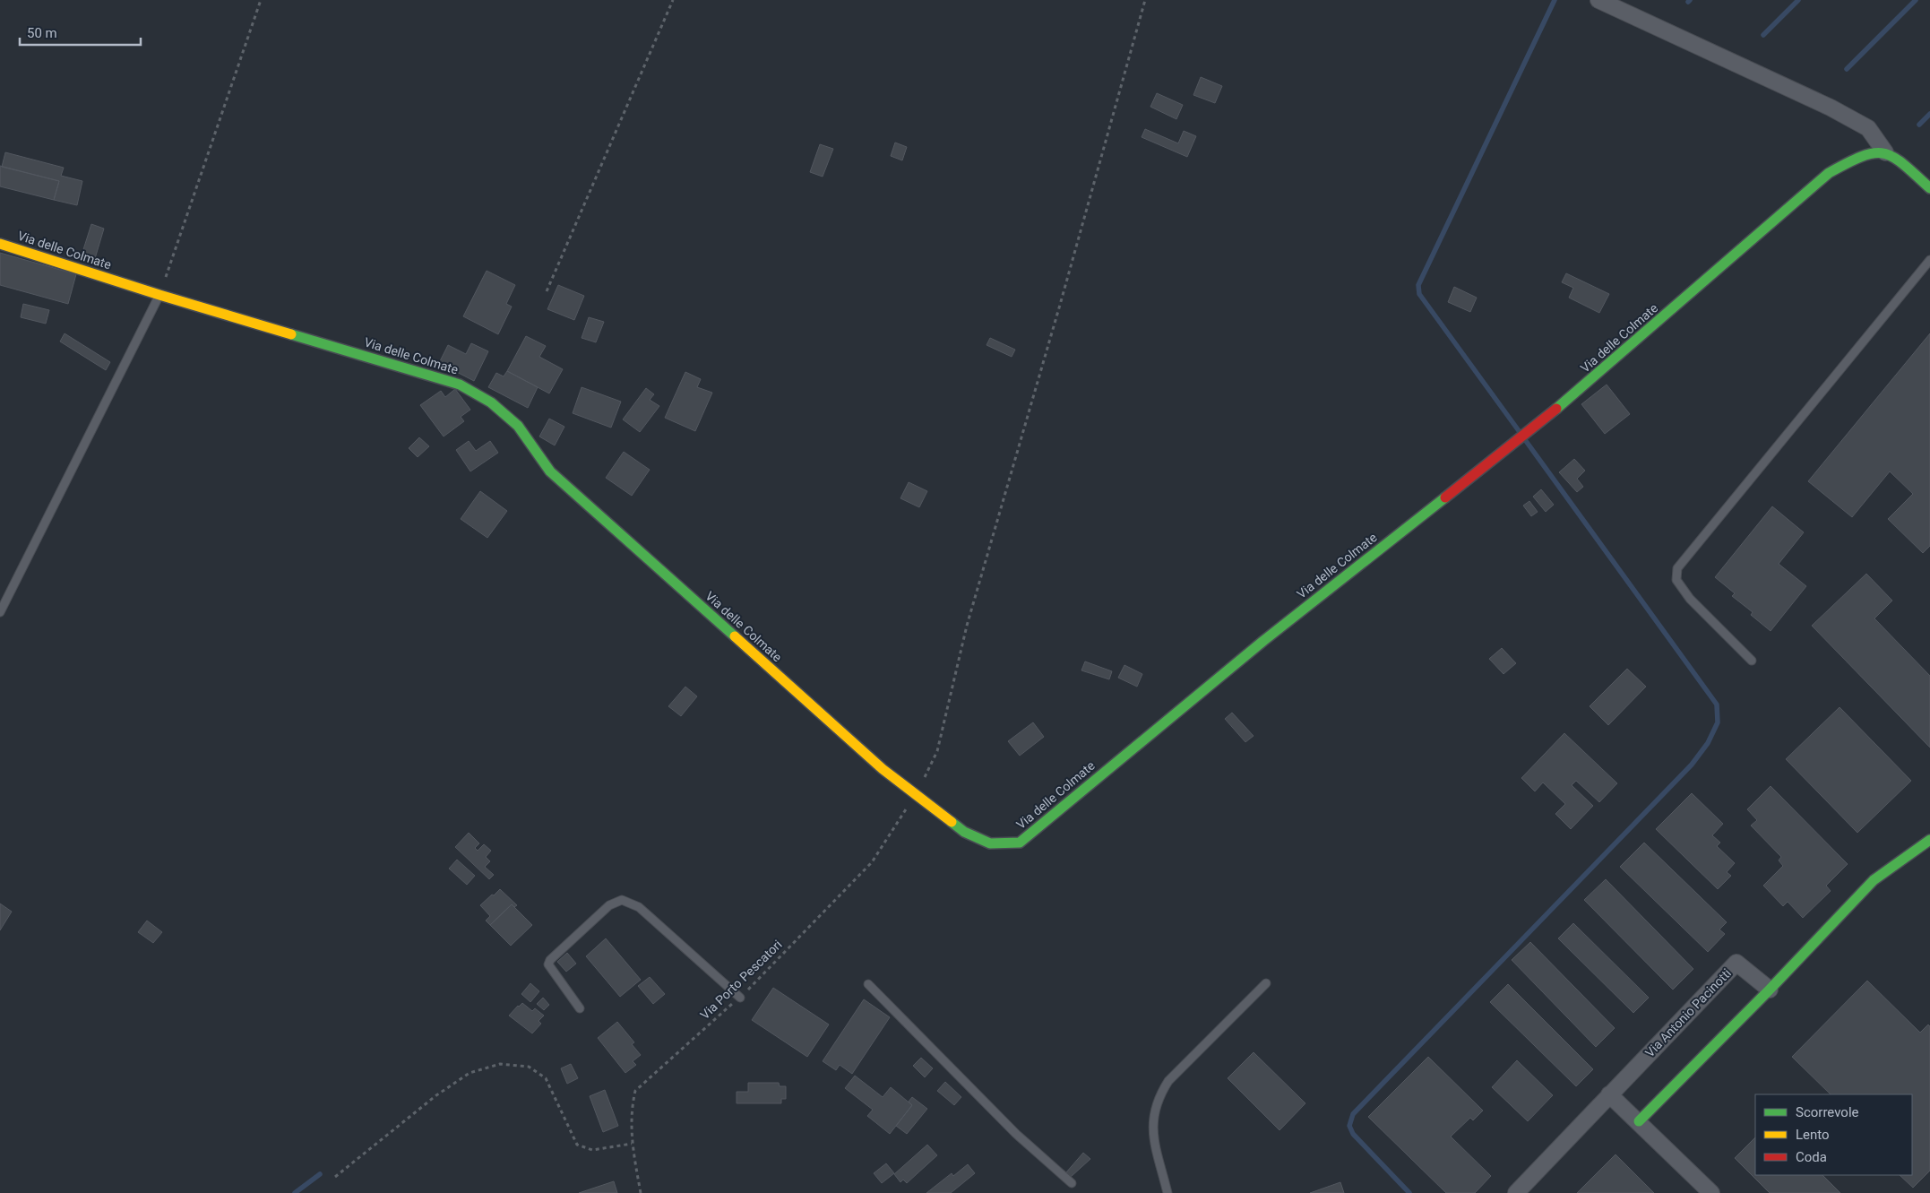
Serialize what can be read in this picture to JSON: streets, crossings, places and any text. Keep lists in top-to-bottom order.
{
  "streets": {
    "street": ["Via delle Colmate", "Via Antonio Pacinotti"],
    "path": ["Via Porto Pescatori"]
  },
  "crossings": [
    ["Via delle Colmate", "Via Porto Pescatori"]
  ],
  "legend": ["Scorrevole", "Lento", "Coda"],
  "scale_bar": "50 m"
}
